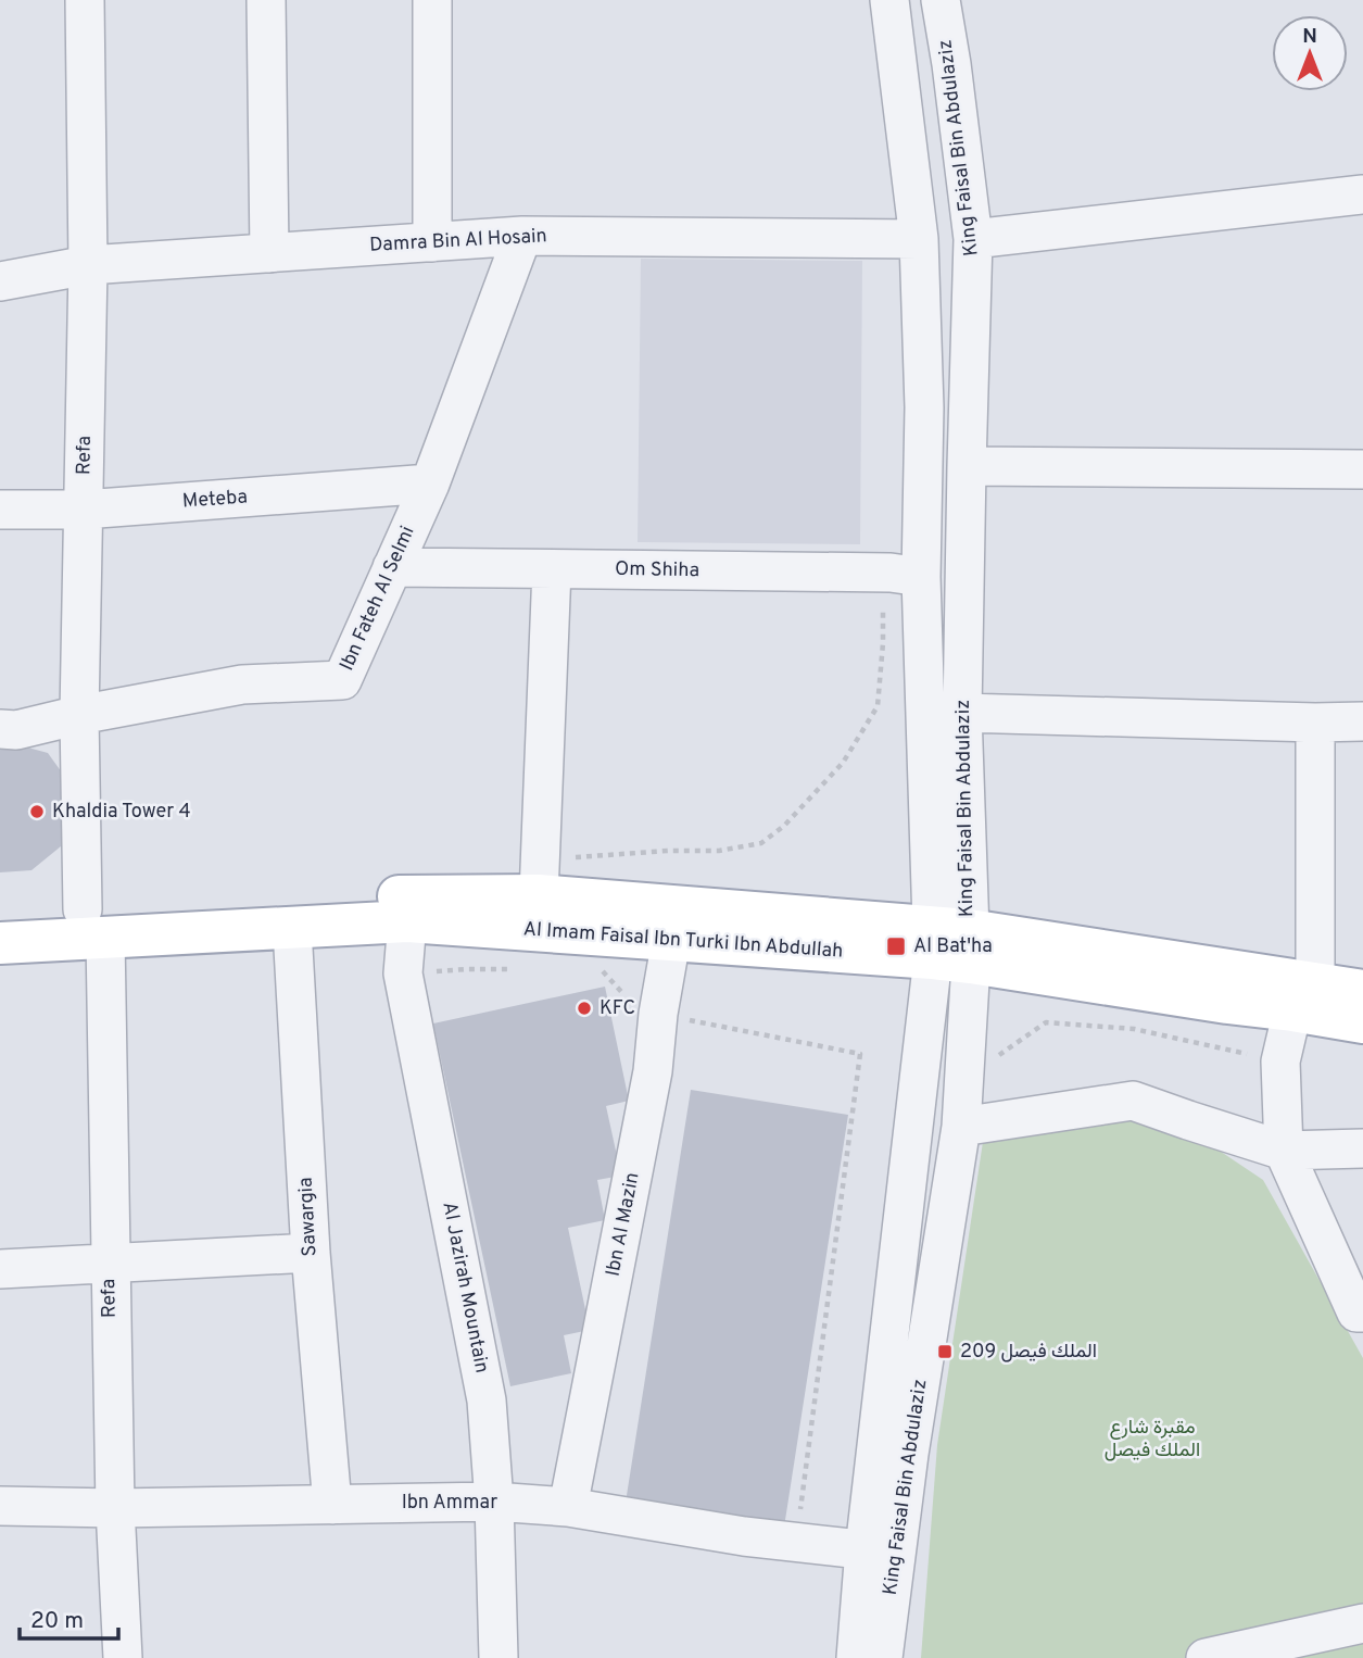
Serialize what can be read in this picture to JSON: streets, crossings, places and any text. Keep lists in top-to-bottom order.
{
  "streets": {
    "main road": ["Al Imam Faisal Ibn Turki Ibn Abdullah"],
    "street": [
      "King Faisal Bin Abdulaziz",
      "Damra Bin Al Hosain",
      "Refa",
      "Meteba",
      "Om Shiha",
      "Ibn Fateh Al Selmi",
      "Sawargia",
      "Ibn Al Mazin",
      "Al Jazirah Mountain",
      "Ibn Ammar"
    ]
  },
  "crossings": [
    ["King Faisal Bin Abdulaziz", "Damra Bin Al Hosain"],
    ["King Faisal Bin Abdulaziz", "Om Shiha"],
    ["King Faisal Bin Abdulaziz", "Al Imam Faisal Ibn Turki Ibn Abdullah"],
    ["King Faisal Bin Abdulaziz", "Ibn Ammar"],
    ["Damra Bin Al Hosain", "Refa"],
    ["Damra Bin Al Hosain", "Ibn Fateh Al Selmi"],
    ["Refa", "Meteba"],
    ["Refa", "Ibn Fateh Al Selmi"],
    ["Refa", "Al Imam Faisal Ibn Turki Ibn Abdullah"],
    ["Refa", "Ibn Ammar"],
    ["Meteba", "Ibn Fateh Al Selmi"],
    ["Om Shiha", "Ibn Fateh Al Selmi"],
    ["Al Imam Faisal Ibn Turki Ibn Abdullah", "Sawargia"],
    ["Al Imam Faisal Ibn Turki Ibn Abdullah", "Ibn Al Mazin"],
    ["Al Imam Faisal Ibn Turki Ibn Abdullah", "Al Jazirah Mountain"],
    ["Sawargia", "Ibn Ammar"],
    ["Ibn Al Mazin", "Ibn Ammar"],
    ["Al Jazirah Mountain", "Ibn Ammar"]
  ],
  "parks": ["مقبرة شارع الملك فيصل"],
  "places": {
    "other": ["Khaldia Tower 4", "KFC"],
    "transit": ["Al Bat'ha", "الملك فيصل 209"]
  },
  "scale_bar": "20 m",
  "north": "top"
}
